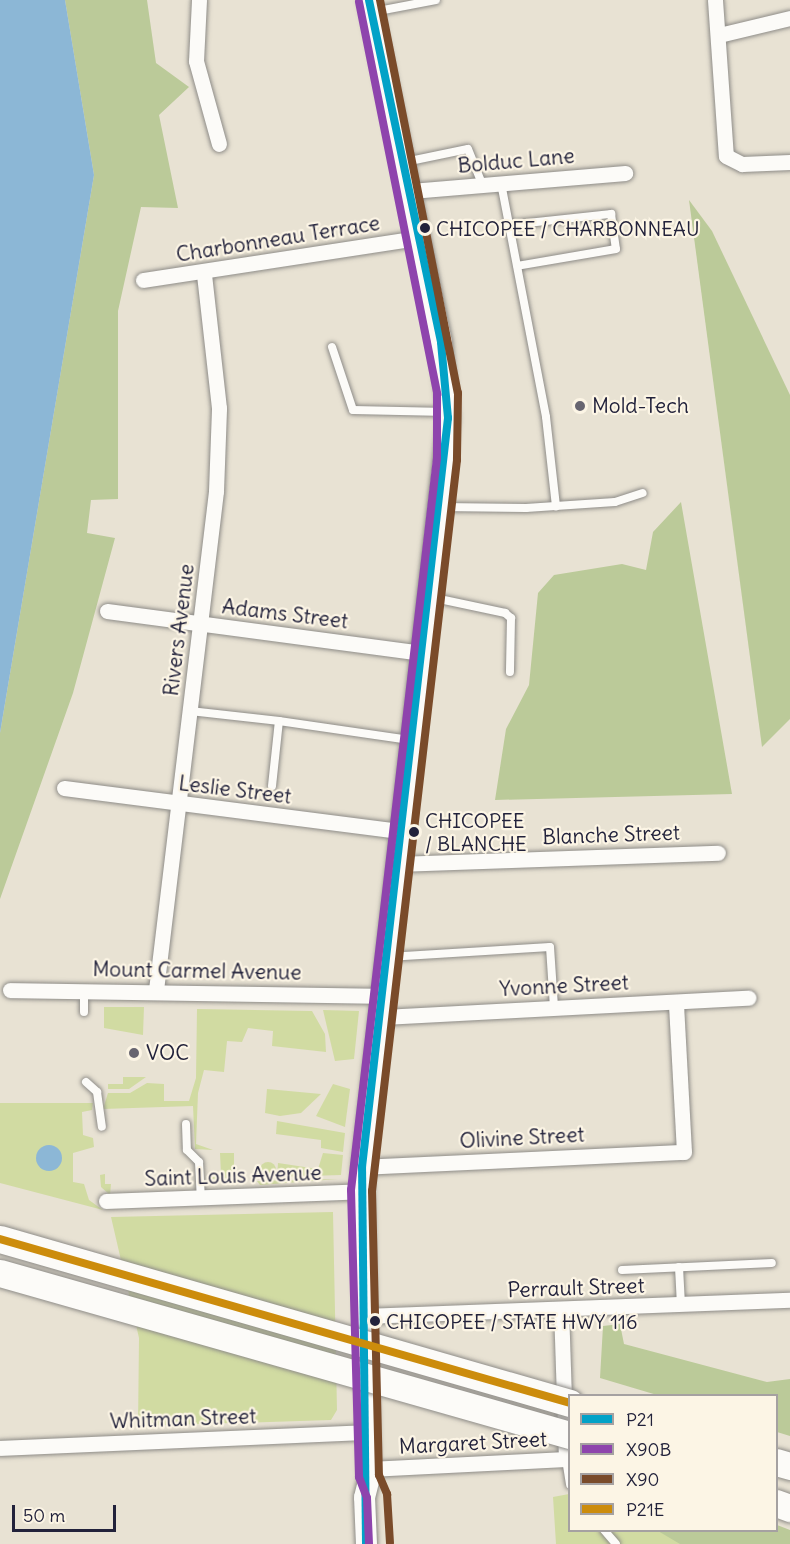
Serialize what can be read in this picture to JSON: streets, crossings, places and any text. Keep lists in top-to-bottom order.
{
  "streets": {
    "street": [
      "Bolduc Lane",
      "Charbonneau Terrace",
      "Adams Street",
      "Rivers Avenue",
      "Leslie Street",
      "Blanche Street",
      "Mount Carmel Avenue",
      "Yvonne Street",
      "Olivine Street",
      "Saint Louis Avenue",
      "Perrault Street",
      "Whitman Street",
      "Margaret Street"
    ]
  },
  "crossings": [
    ["Charbonneau Terrace", "Rivers Avenue"],
    ["Adams Street", "Rivers Avenue"],
    ["Rivers Avenue", "Leslie Street"],
    ["Rivers Avenue", "Mount Carmel Avenue"],
    ["Mount Carmel Avenue", "Yvonne Street"],
    ["Yvonne Street", "Olivine Street"]
  ],
  "places": [
    "CHICOPEE / CHARBONNEAU",
    "Mold-Tech",
    "CHICOPEE / BLANCHE",
    "VOC",
    "CHICOPEE / STATE HWY 116"
  ],
  "lines": [
    "transit line P21",
    "transit line X90",
    "transit line X90B",
    "transit line P21E"
  ],
  "legend": [
    "P21",
    "X90B",
    "X90",
    "P21E"
  ],
  "scale_bar": "50 m"
}
